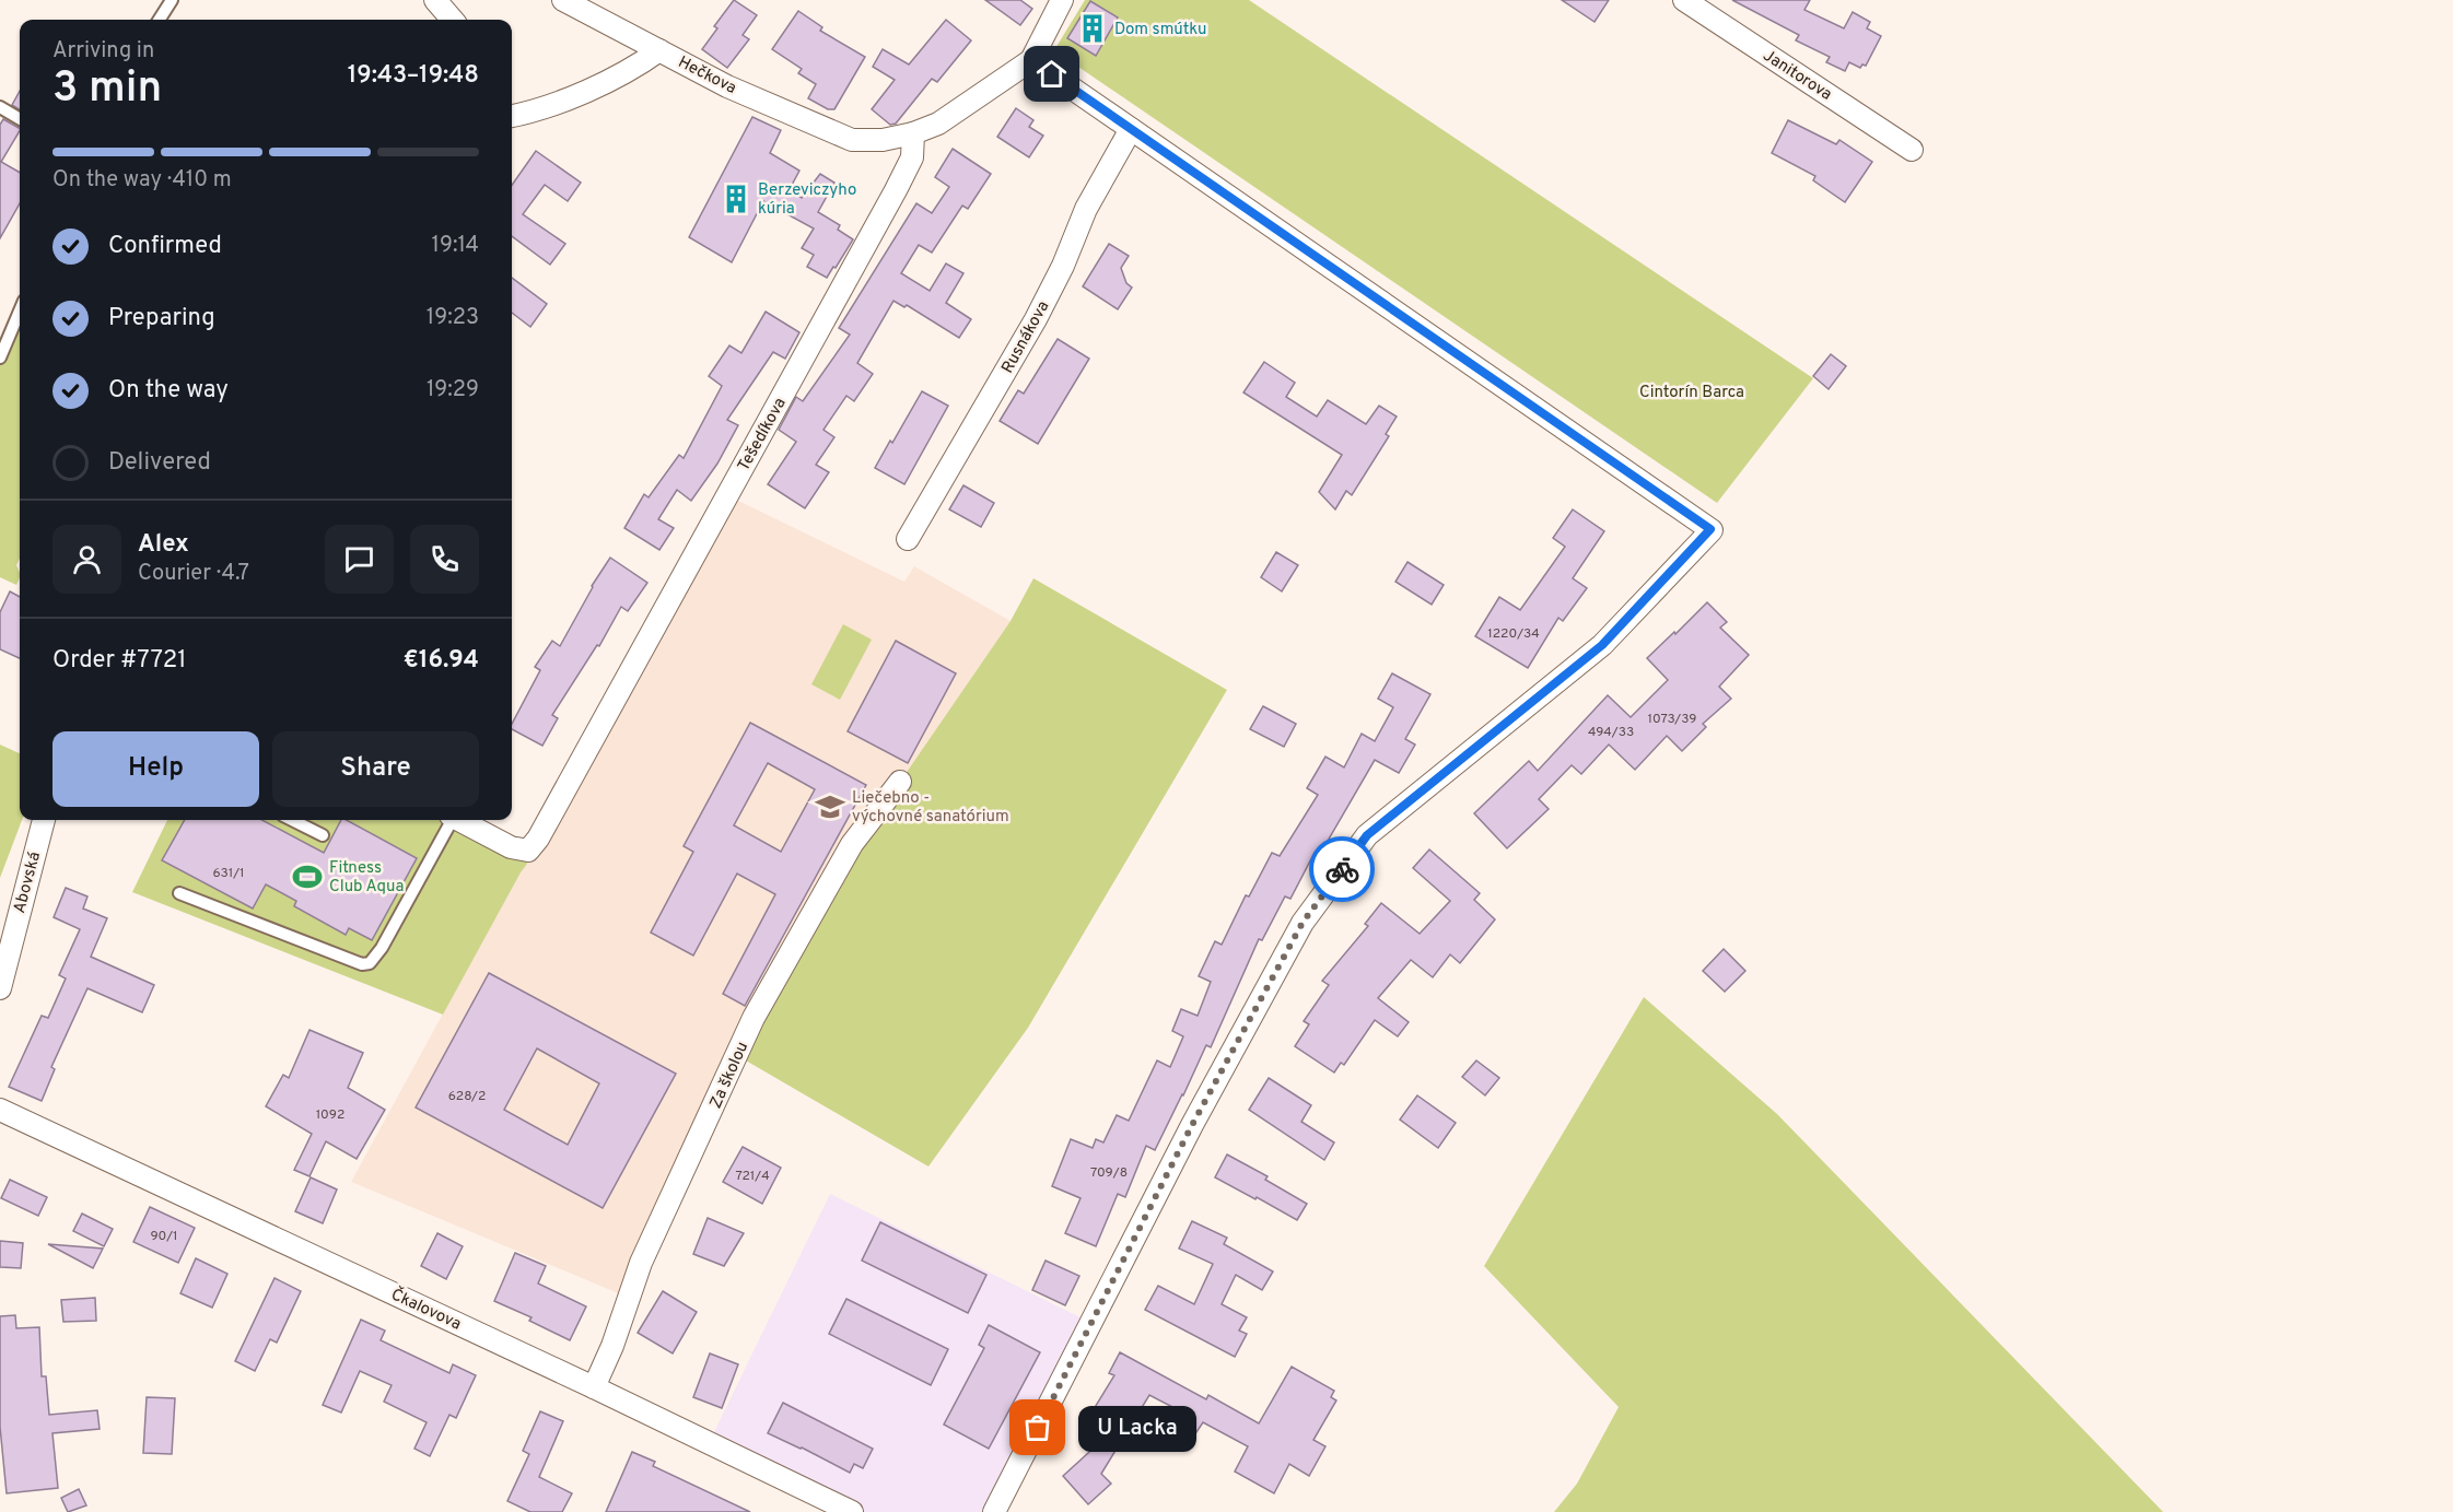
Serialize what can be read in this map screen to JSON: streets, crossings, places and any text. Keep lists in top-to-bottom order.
{
  "streets": {
    "street": [
      "Hečkova",
      "Janitorova",
      "Rusnákova",
      "Tešedíkova",
      "Abovská",
      "Za školou",
      "Čkalovova"
    ]
  },
  "crossings": [
    ["Hečkova", "Tešedíkova"],
    ["Za školou", "Čkalovova"]
  ],
  "parks": ["Cintorín Barca"],
  "places": {
    "building": ["Dom smútku", "Berzeviczyho kúria"],
    "school or university": ["Liečebno - výchovné sanatórium"],
    "sports": ["Fitness Club Aqua"],
    "other": ["U Lacka"]
  },
  "house_numbers": [
    "1220/34",
    "1073/39",
    "494/33",
    "631/1",
    "628/2",
    "1092",
    "709/8",
    "721/4",
    "90/1"
  ],
  "page": {
    "heading": ["3 min", "Arriving in", "19:43–19:48"],
    "panel": [
      "Alex",
      "Courier · 4.7",
      "Order #7721",
      "€16.94"
    ],
    "bar": "On the way · 410 m",
    "list": [
      ["Confirmed", "19:14"],
      ["Preparing", "19:23"],
      ["On the way", "19:29"],
      "Delivered"
    ],
    "buttons": ["Help", "Share"],
    "bubble": "U Lacka"
  }
}
